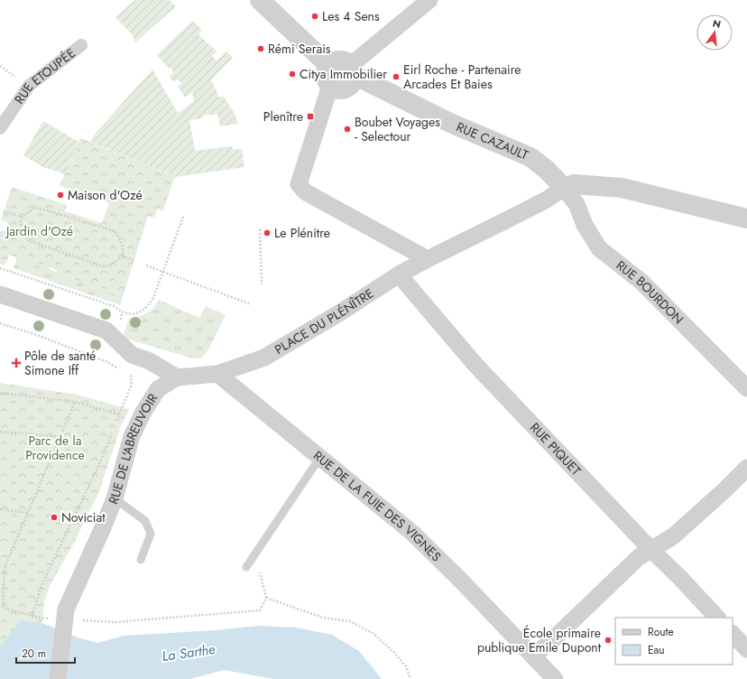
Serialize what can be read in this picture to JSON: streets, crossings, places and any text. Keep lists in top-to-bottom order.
{
  "streets": {
    "street": [
      "RUE ETOUPÉE",
      "RUE CAZAULT",
      "RUE BOURDON",
      "PLACE DU PLÉNÎTRE",
      "RUE PIQUET",
      "RUE DE L'ABREUVOIR",
      "RUE DE LA FUIE DES VIGNES"
    ]
  },
  "crossings": [
    ["RUE CAZAULT", "RUE BOURDON"],
    ["RUE CAZAULT", "PLACE DU PLÉNÎTRE"],
    ["RUE BOURDON", "PLACE DU PLÉNÎTRE"],
    ["PLACE DU PLÉNÎTRE", "RUE PIQUET"],
    ["PLACE DU PLÉNÎTRE", "RUE DE LA FUIE DES VIGNES"]
  ],
  "water": ["La Sarthe"],
  "parks": ["Jardin d'Ozé", "Parc de la Providence"],
  "places": {
    "other": [
      "Les 4 Sens",
      "Rémi Serais",
      "Citya Immobilier",
      "Eirl Roche - Partenaire Arcades Et Baies",
      "Boubet Voyages - Selectour",
      "Maison d'Ozé",
      "Le Plénitre",
      "Noviciat",
      "École primaire publique Emile Dupont"
    ],
    "transit": ["Plenître"],
    "health": ["Pôle de santé Simone Iff"]
  },
  "legend": ["Route", "Eau"],
  "scale_bar": "20 m",
  "north": "top"
}
